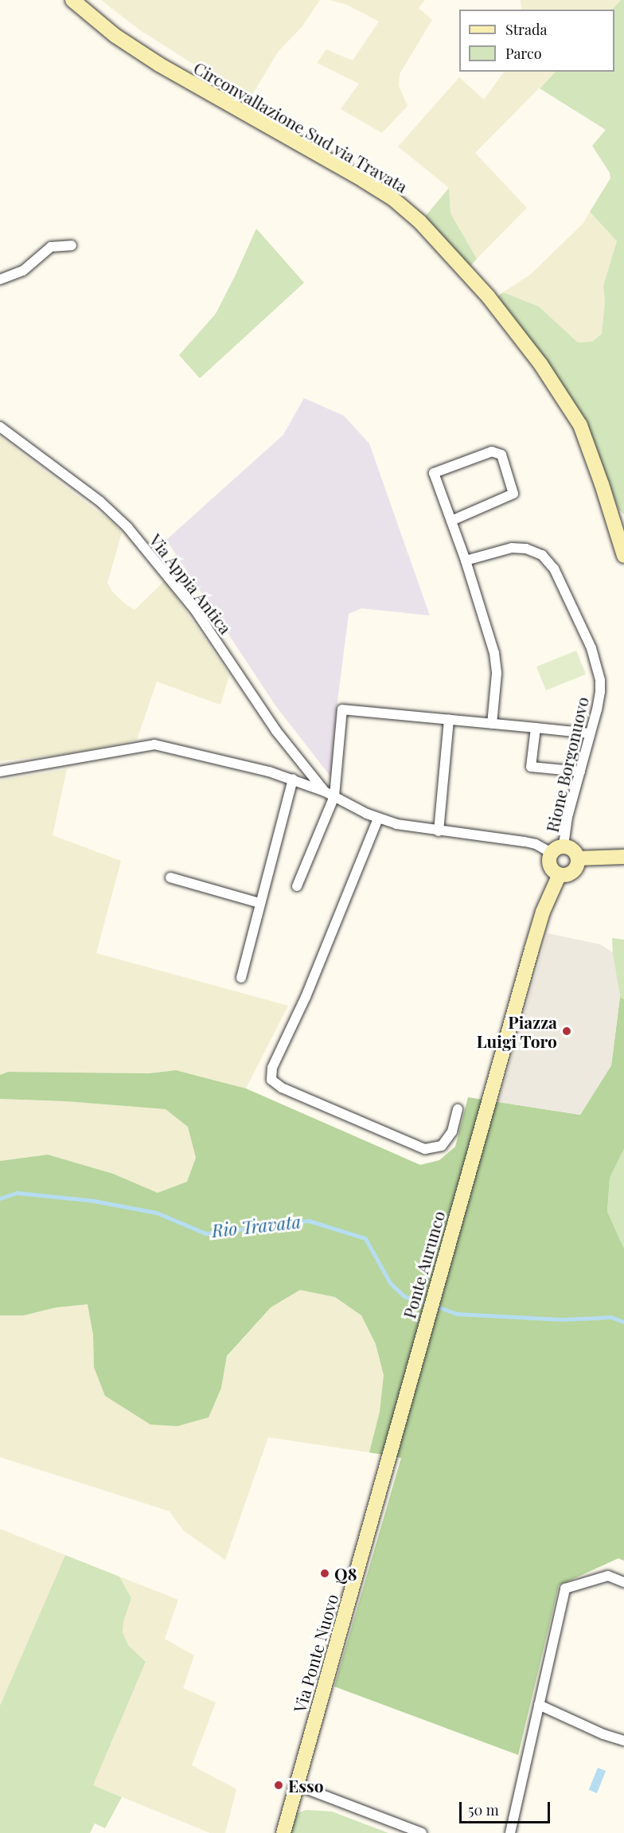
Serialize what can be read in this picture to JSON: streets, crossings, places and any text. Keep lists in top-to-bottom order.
{
  "streets": {
    "street": [
      "Circonvallazione Sud via Travata",
      "Via Appia Antica",
      "Rione Borgonuovo",
      "Ponte Aurunco",
      "Via Ponte Nuovo"
    ]
  },
  "crossings": [
    ["Rione Borgonuovo", "Ponte Aurunco"],
    ["Ponte Aurunco", "Via Ponte Nuovo"]
  ],
  "water": ["Rio Travata"],
  "places": ["Piazza Luigi Toro", "Q8", "Esso"],
  "legend": ["Strada", "Parco"],
  "scale_bar": "50 m"
}
